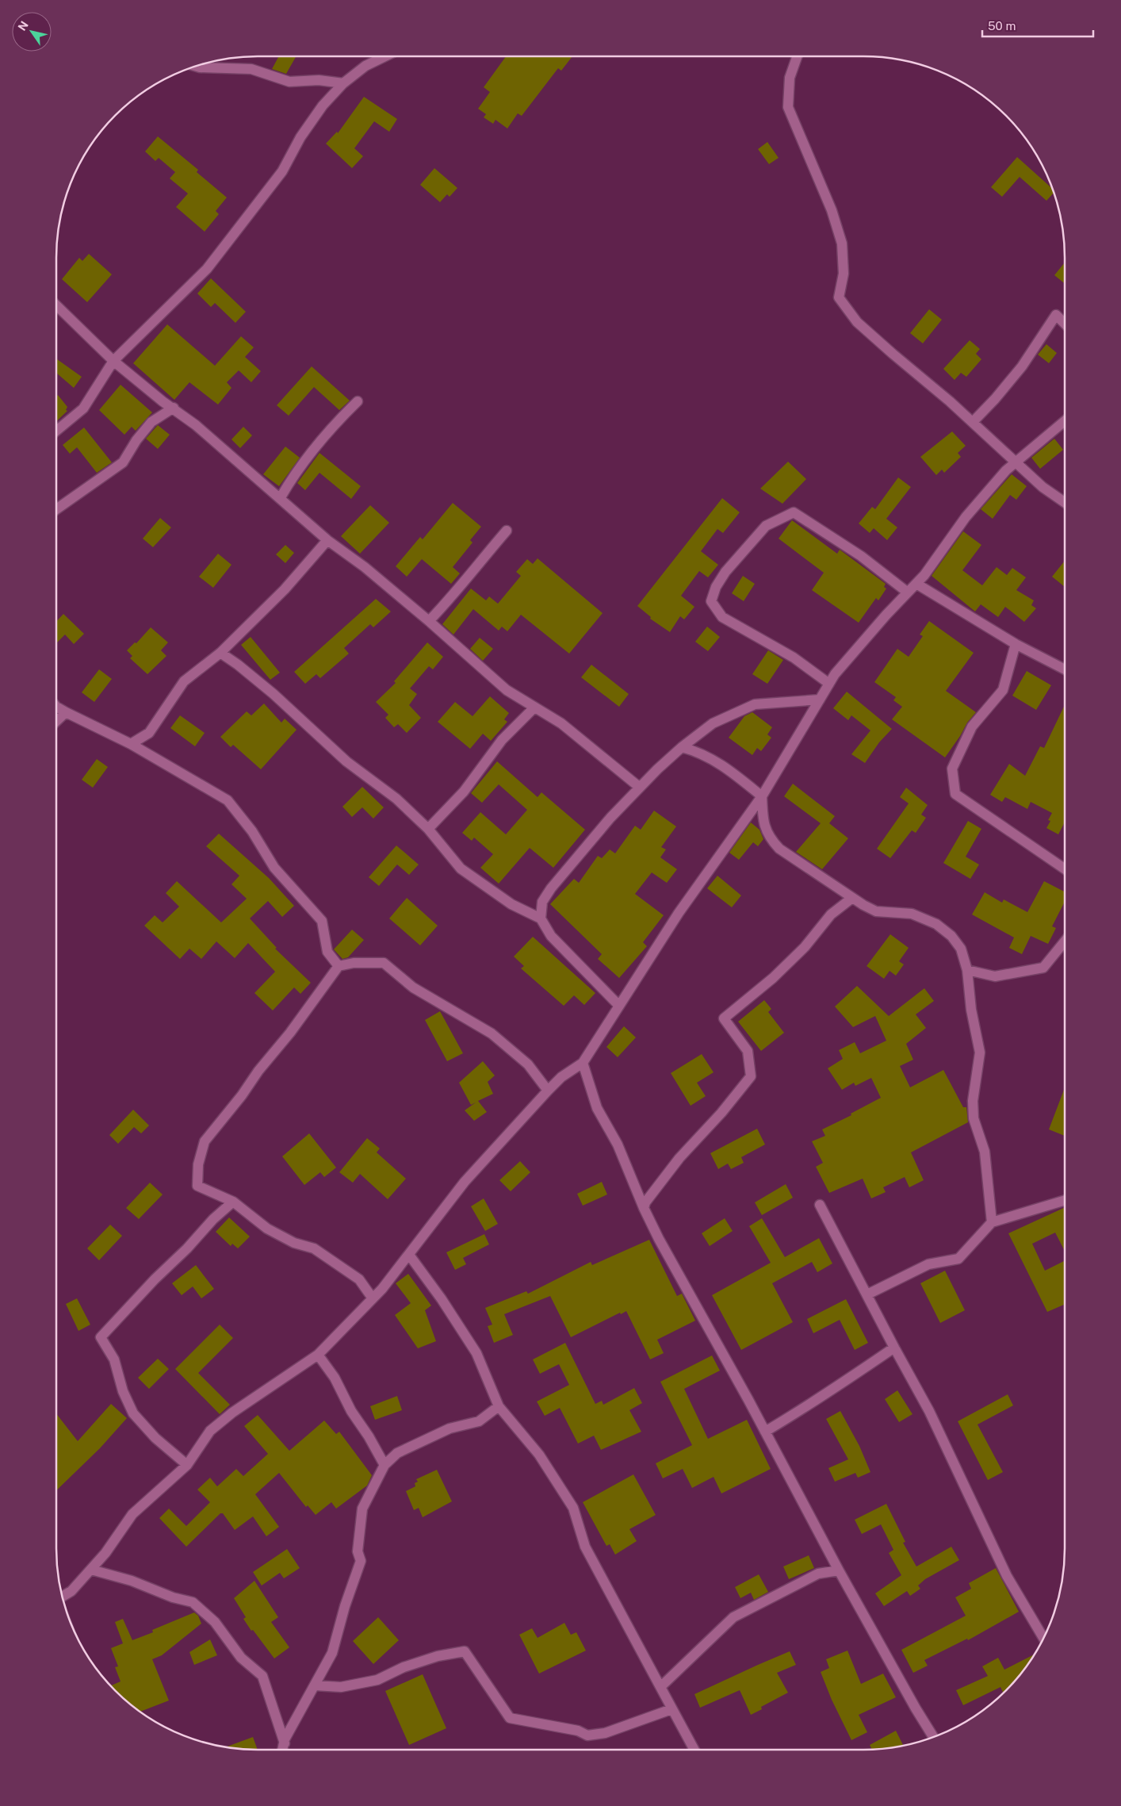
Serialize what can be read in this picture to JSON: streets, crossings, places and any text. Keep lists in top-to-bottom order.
{
  "scale_bar": "50 m",
  "north": "top left"
}
